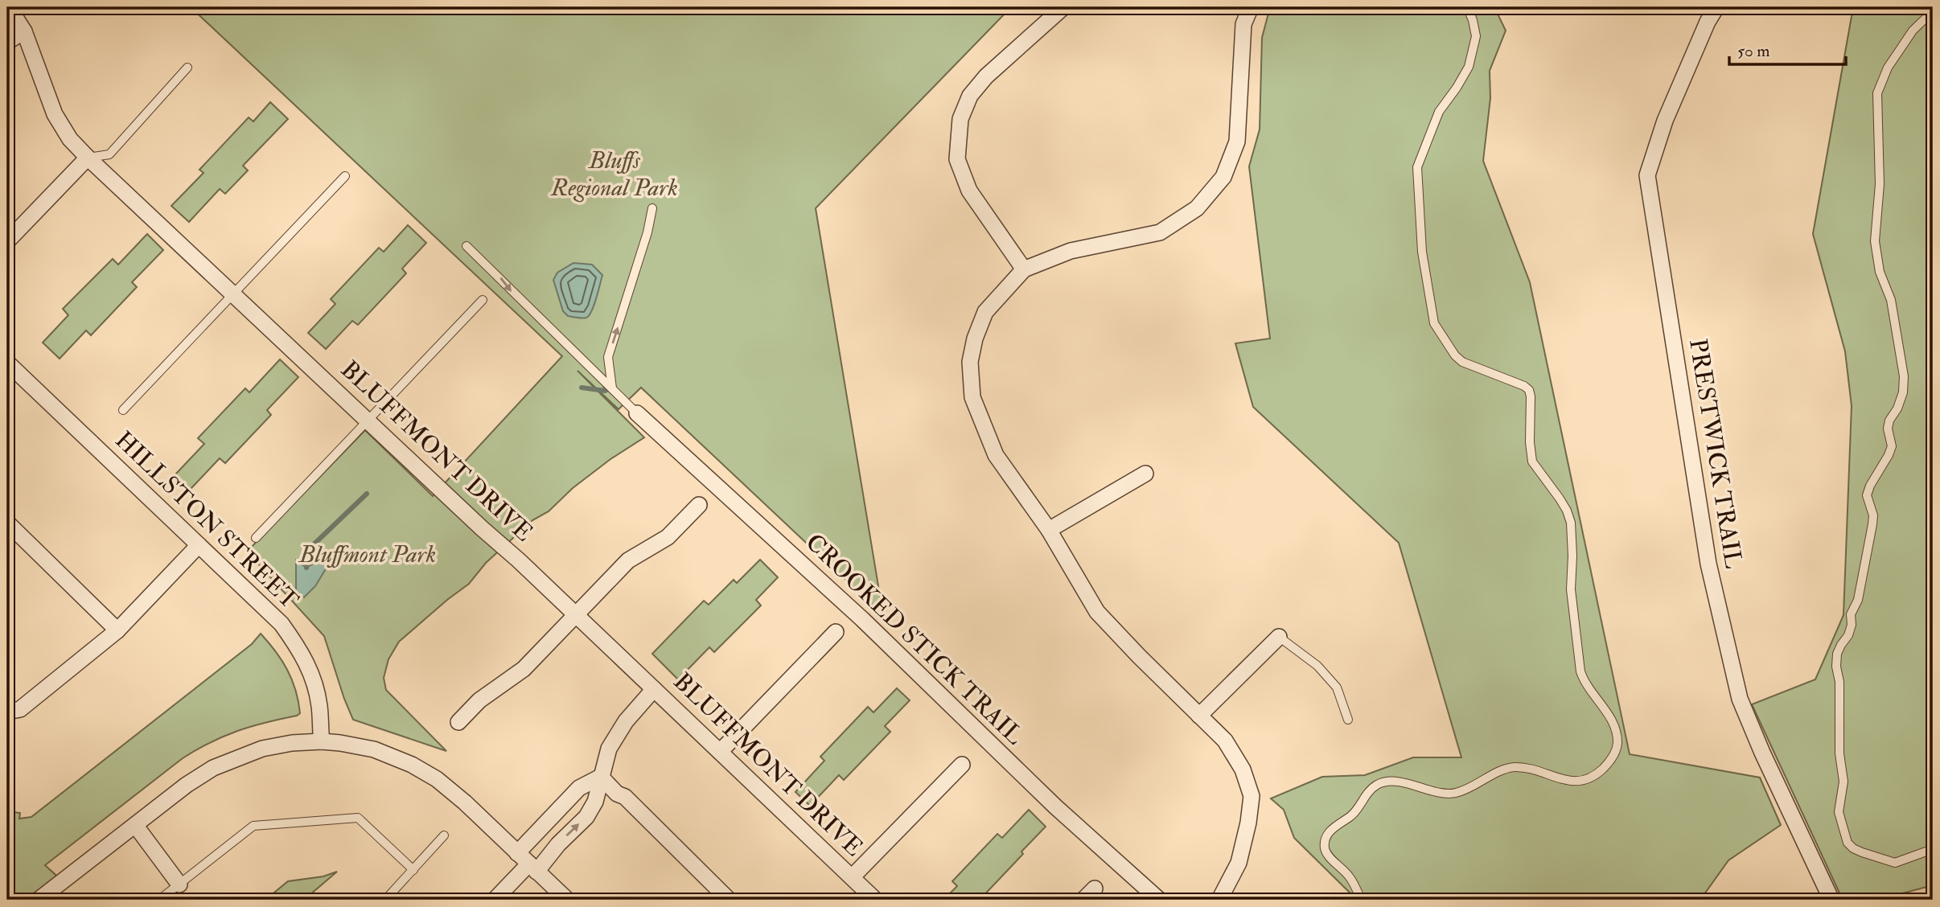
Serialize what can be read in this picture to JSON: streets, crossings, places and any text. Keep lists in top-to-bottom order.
{
  "streets": {
    "street": [
      "BLUFFMONT DRIVE",
      "PRESTWICK TRAIL",
      "HILLSTON STREET",
      "CROOKED STICK TRAIL"
    ]
  },
  "parks": ["Bluffs Regional Park", "Bluffmont Park"],
  "scale_bar": "50 m"
}
